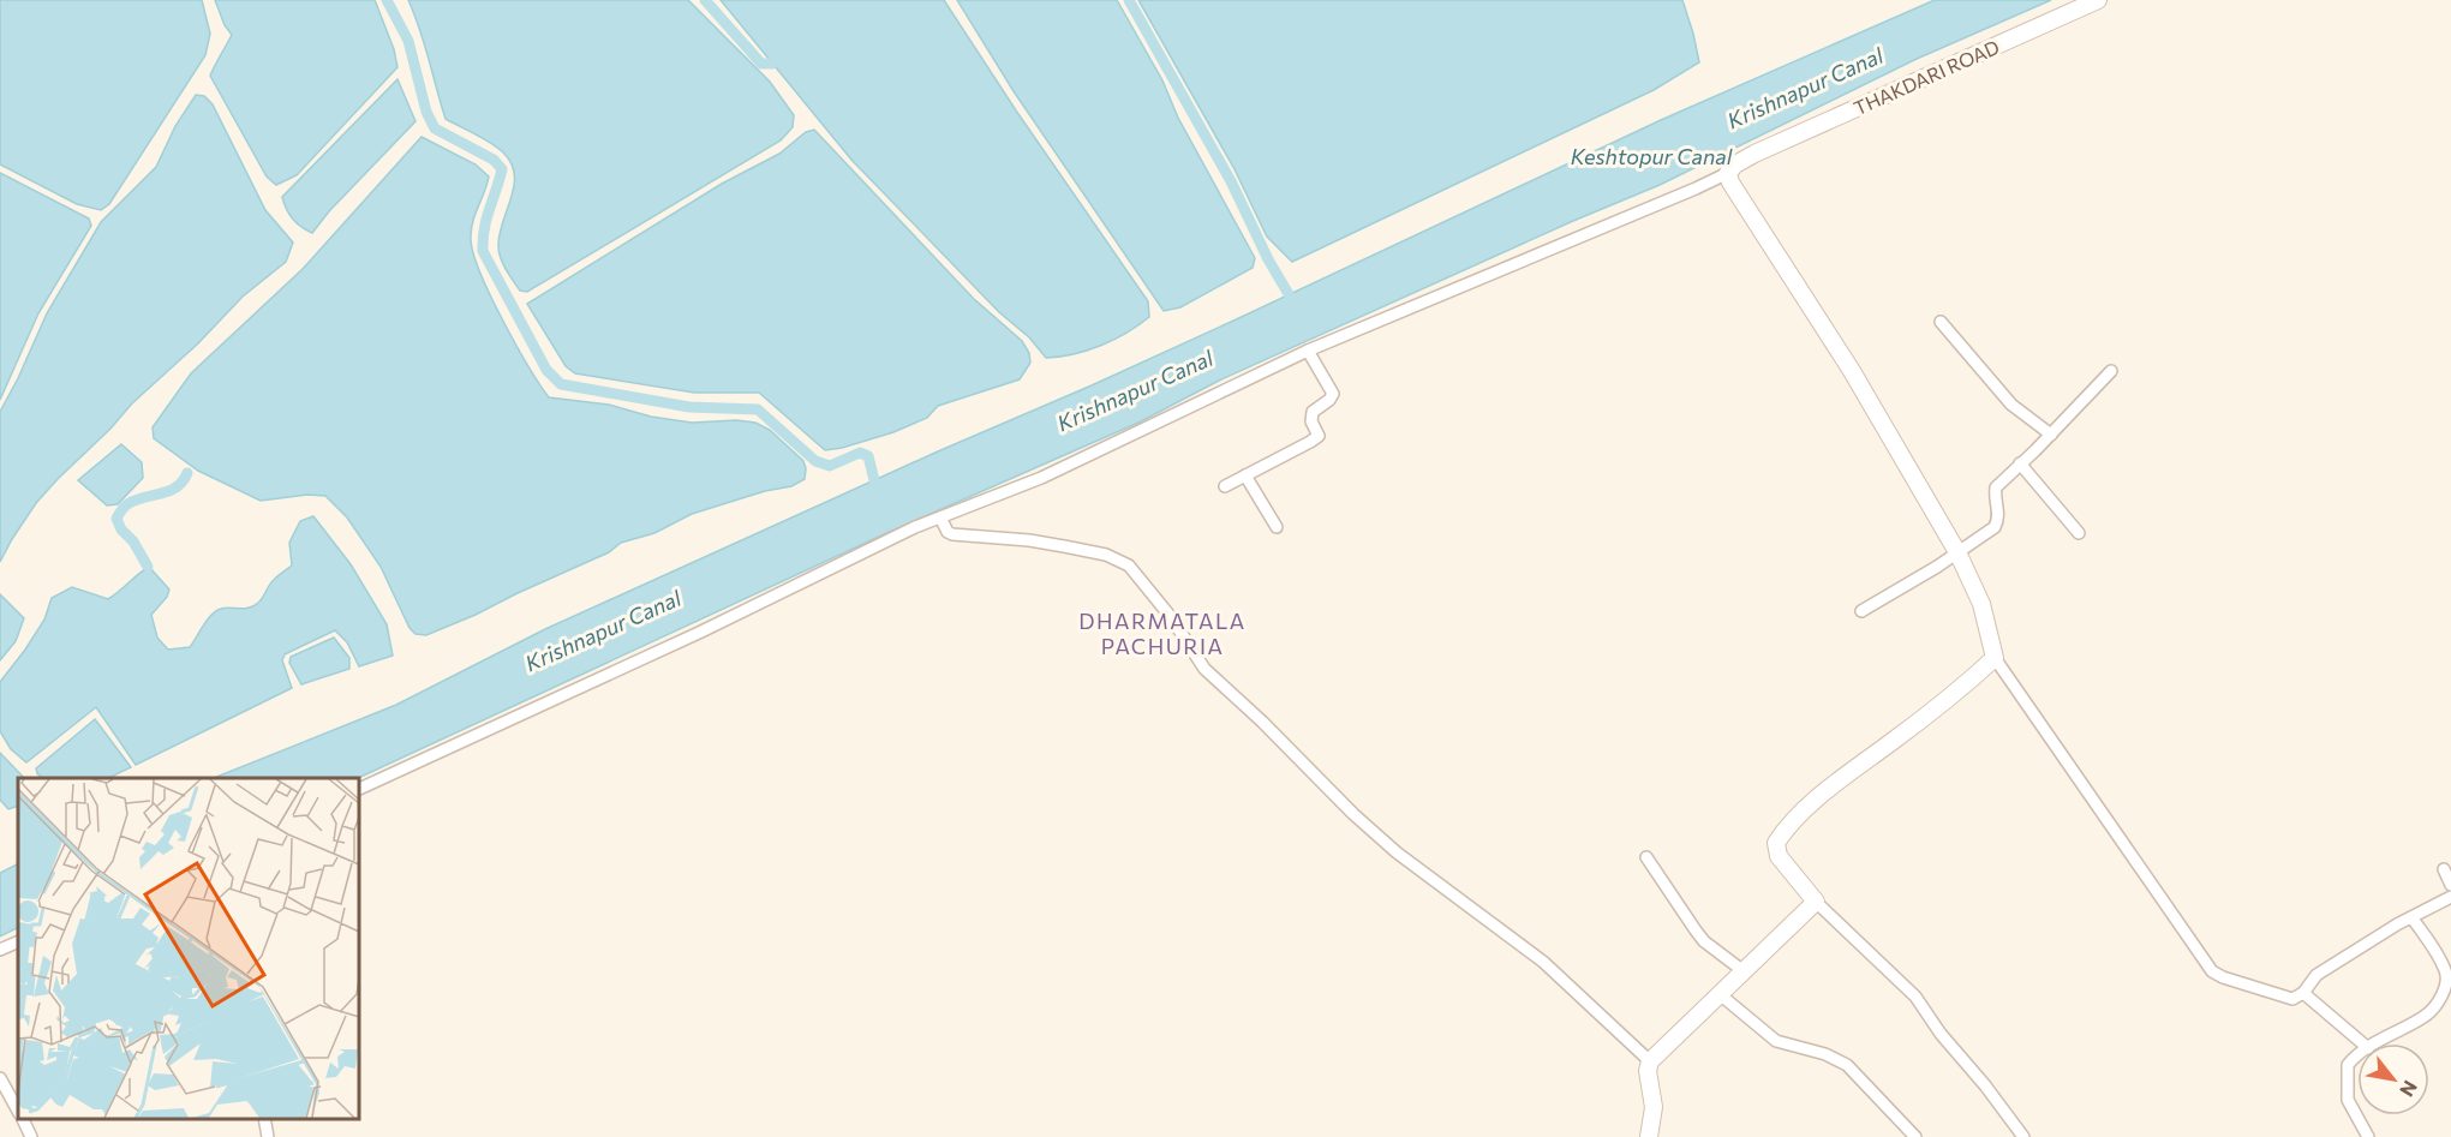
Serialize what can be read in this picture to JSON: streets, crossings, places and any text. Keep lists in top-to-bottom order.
{
  "streets": {
    "street": ["THAKDARI ROAD"]
  },
  "districts": ["DHARMATALA PACHURIA"],
  "water": ["Krishnapur Canal", "Keshtopur Canal"],
  "north": "bottom right"
}
